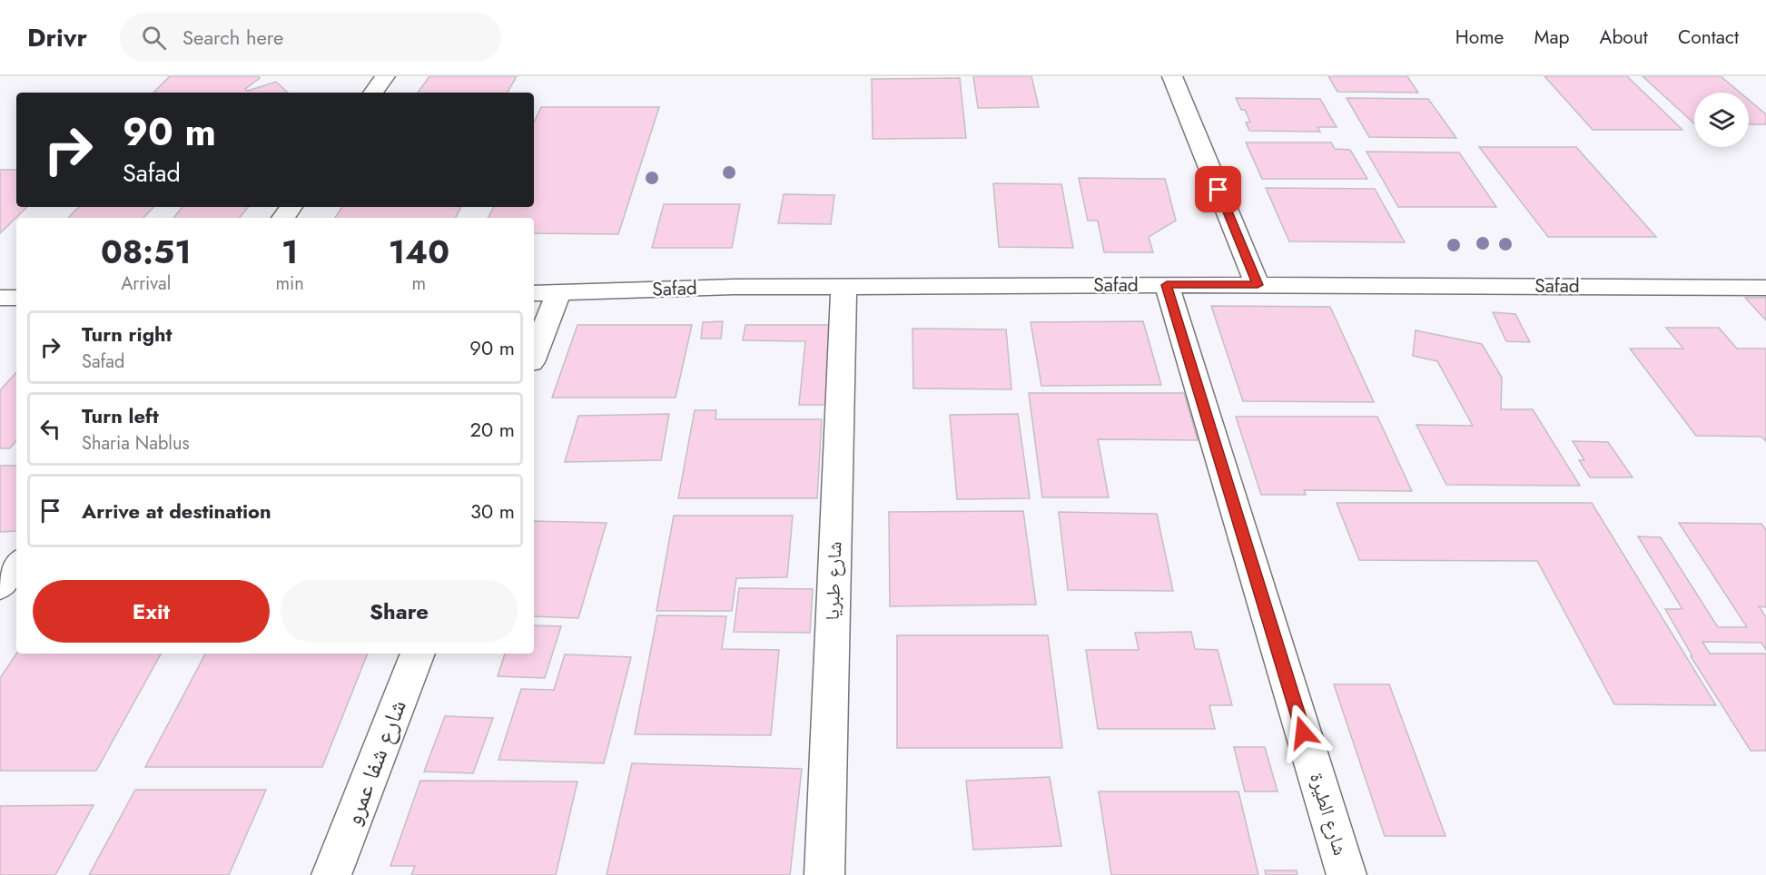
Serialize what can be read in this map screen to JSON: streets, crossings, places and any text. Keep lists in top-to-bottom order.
{
  "streets": {
    "street": [
      "Safad",
      "شارع طبريا",
      "شارع شفا عمرو",
      "شارع الطيرة"
    ]
  },
  "crossings": [
    ["Safad", "شارع طبريا"],
    ["Safad", "شارع الطيرة"]
  ],
  "page": {
    "header": "Drivr",
    "search": "Search here",
    "nav": [
      "Home",
      "Map",
      "About",
      "Contact"
    ],
    "turn": ["90 m", "Safad"],
    "eta": [
      "08:51",
      "Arrival",
      "1",
      "min",
      "140",
      "m"
    ],
    "list": [
      {
        "name": "Turn right",
        "note": "Safad",
        "value": "90 m"
      },
      {
        "name": "Turn left",
        "note": "Sharia Nablus",
        "value": "20 m"
      },
      {
        "name": "Arrive at destination",
        "value": "30 m"
      }
    ],
    "buttons": ["Exit", "Share"]
  }
}
